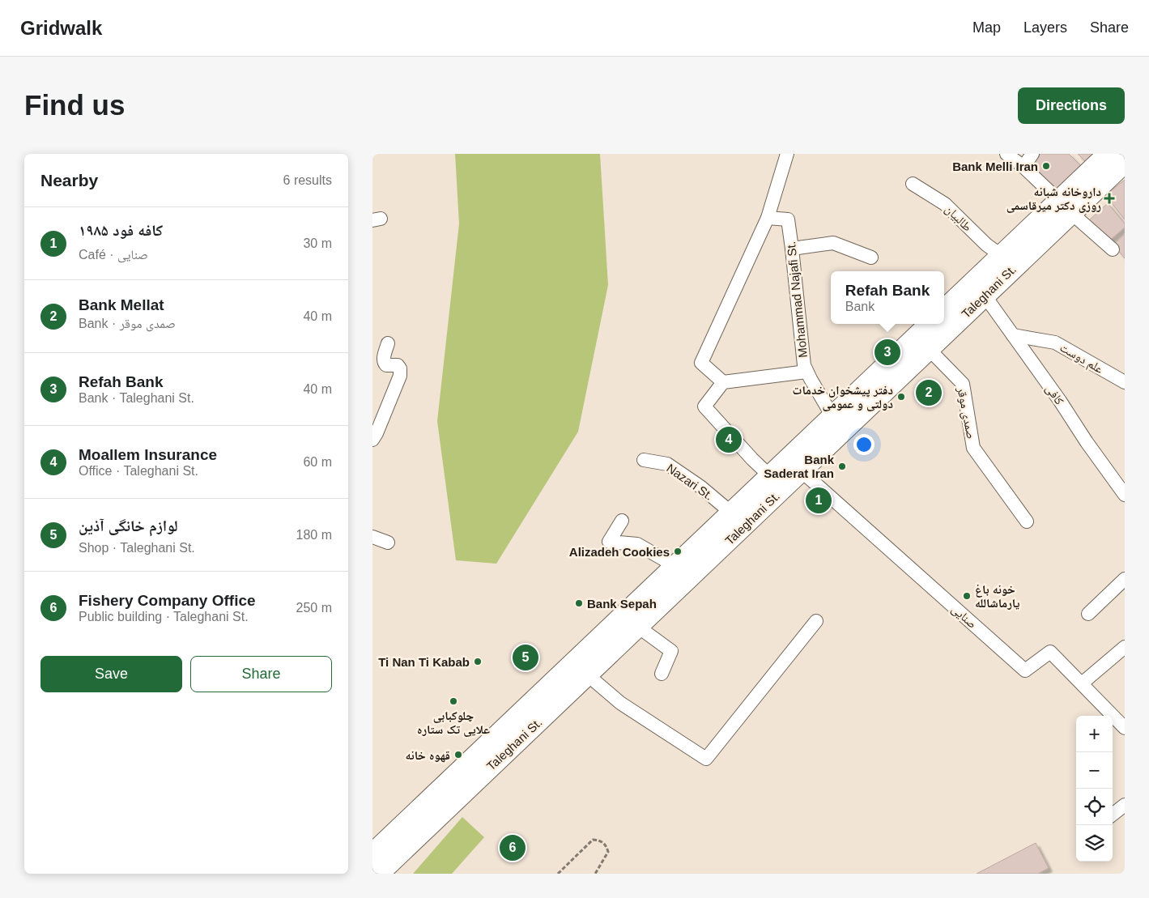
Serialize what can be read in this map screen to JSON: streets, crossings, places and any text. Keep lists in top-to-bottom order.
{
  "streets": {
    "main road": ["Taleghani St."],
    "street": [
      "طالبیان",
      "Mohammad Najafi St.",
      "علم دوست",
      "کافی",
      "صمدی موقر",
      "Nazari St.",
      "صنایی"
    ]
  },
  "crossings": [
    ["طالبیان", "Taleghani St."],
    ["Taleghani St.", "Mohammad Najafi St."],
    ["Taleghani St.", "کافی"],
    ["Taleghani St.", "صمدی موقر"],
    ["Taleghani St.", "Nazari St."],
    ["Taleghani St.", "صنایی"],
    ["علم دوست", "کافی"]
  ],
  "places": {
    "other": [
      "Bank Melli Iran",
      "دفتر پیشخوان خدمات دولتی و عمومی",
      "Bank Saderat Iran",
      "Alizadeh Cookies",
      "خونه باغ یارماشالله",
      "Bank Sepah",
      "Ti Nan Ti Kabab",
      "چلوکبابی علایی تک ستاره",
      "قهوه خانه"
    ],
    "health": ["داروخانه شبانه روزی دکتر میرقاسمی"]
  },
  "page": {
    "header": "Gridwalk",
    "nav": ["Map", "Layers", "Share"],
    "buttons": [
      "Directions",
      ["Save", "Share"]
    ],
    "title": "Find us",
    "heading": ["Nearby", "6 results"],
    "list": [
      {
        "mark": "1",
        "name": "کافه فود ۱۹۸۵",
        "note": "Café · صنایی",
        "value": "30 m"
      },
      {
        "mark": "2",
        "name": "Bank Mellat",
        "note": "Bank · صمدی موقر",
        "value": "40 m"
      },
      {
        "mark": "3",
        "name": "Refah Bank",
        "note": "Bank · Taleghani St.",
        "value": "40 m"
      },
      {
        "mark": "4",
        "name": "Moallem Insurance",
        "note": "Office · Taleghani St.",
        "value": "60 m"
      },
      {
        "mark": "5",
        "name": "لوازم خانگی آذین",
        "note": "Shop · Taleghani St.",
        "value": "180 m"
      },
      {
        "mark": "6",
        "name": "Fishery Company Office",
        "note": "Public building · Taleghani St.",
        "value": "250 m"
      }
    ],
    "popup": ["Refah Bank", "Bank"],
    "pins": [
      "3",
      "2",
      "4",
      "1",
      "5",
      "6"
    ],
    "map_buttons": ["+", "−"]
  }
}
